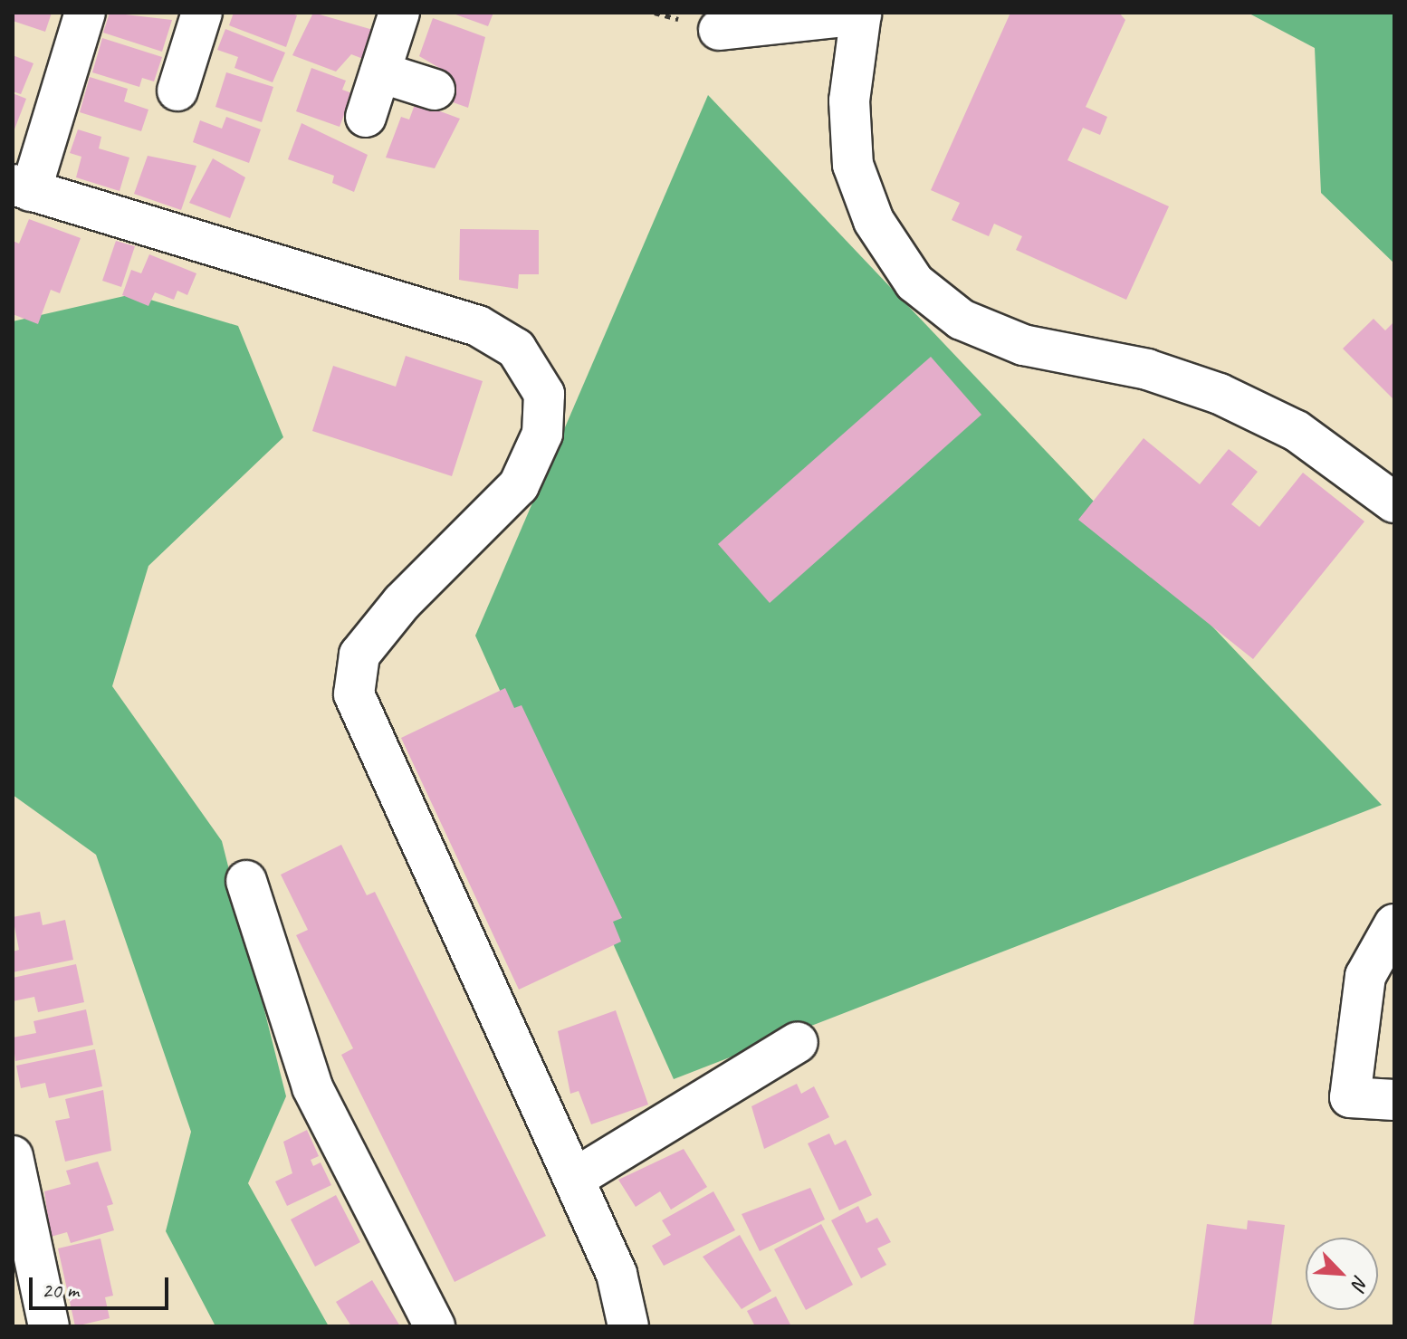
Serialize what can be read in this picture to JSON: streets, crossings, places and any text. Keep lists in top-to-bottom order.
{
  "scale_bar": "20 m",
  "north": "bottom right"
}
